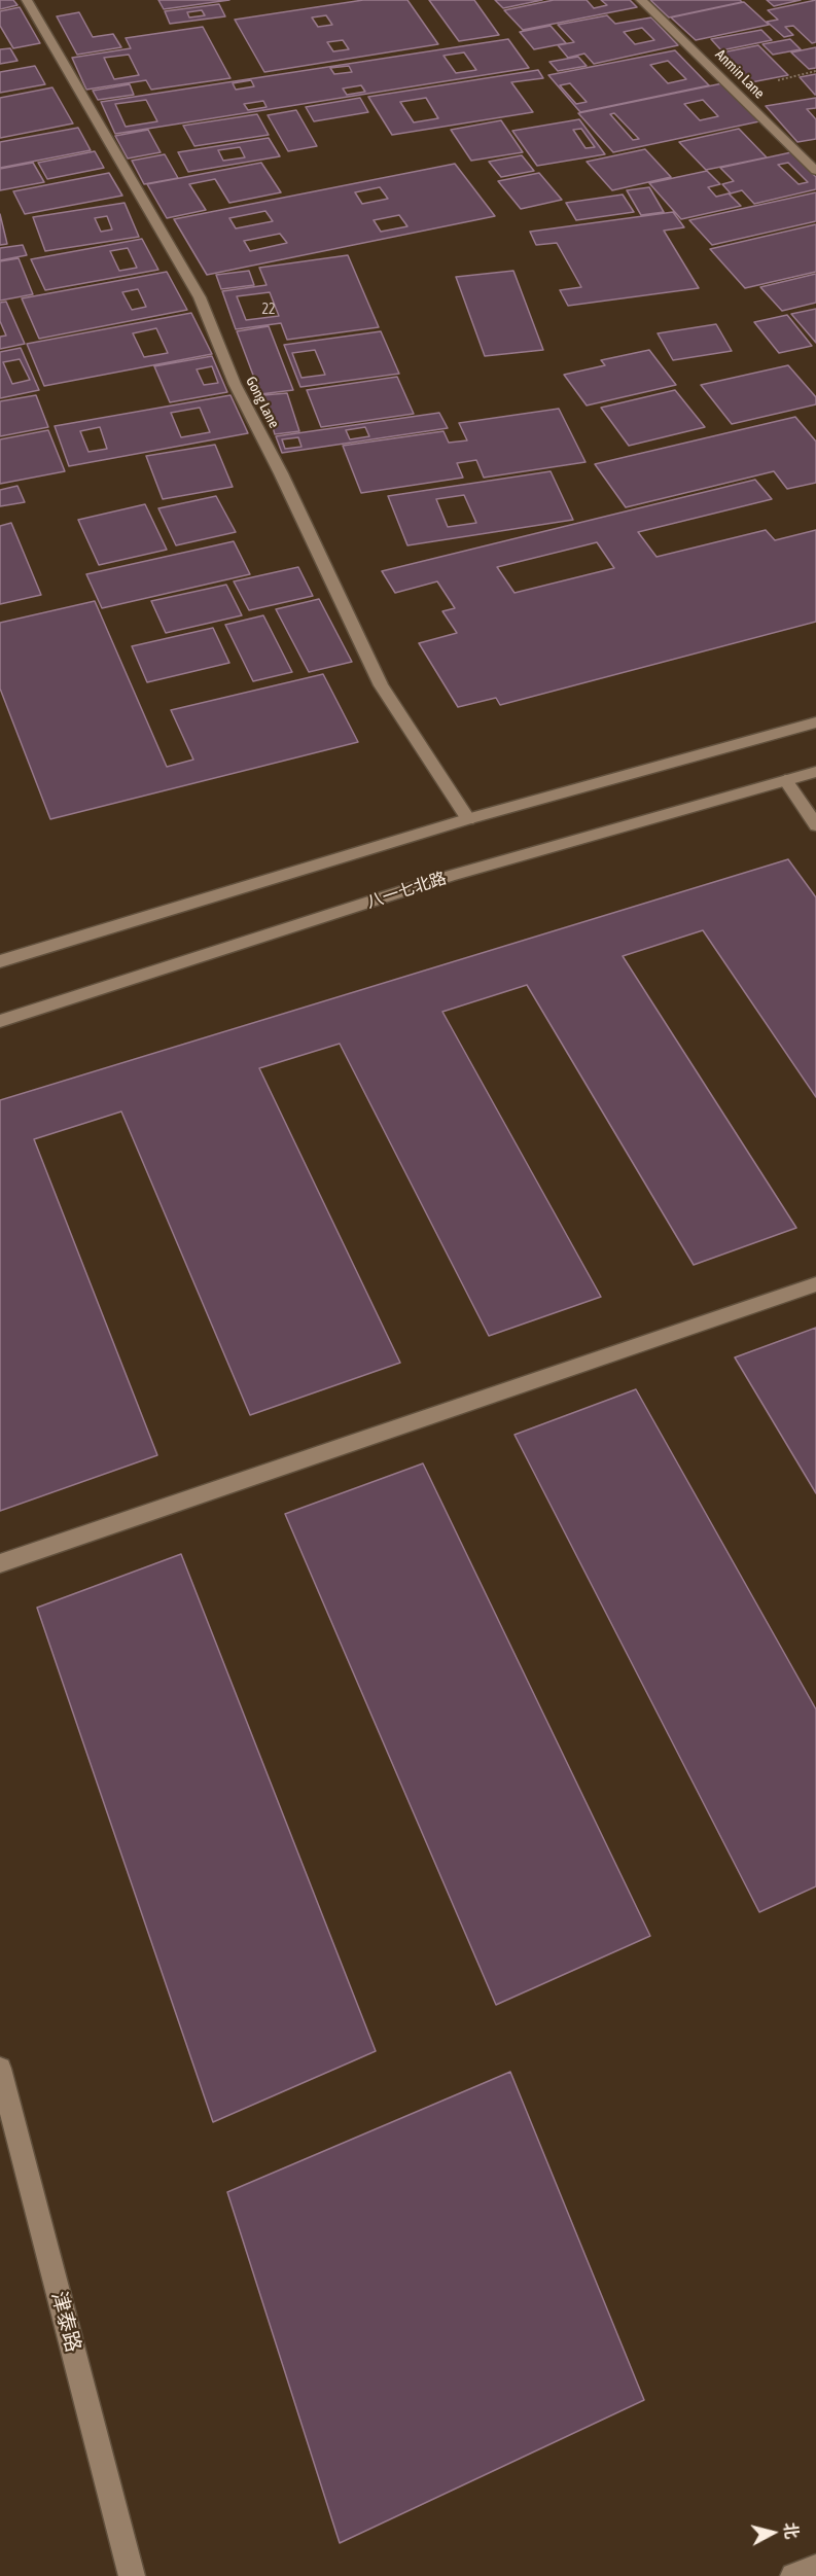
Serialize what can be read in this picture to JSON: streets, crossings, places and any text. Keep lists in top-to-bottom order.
{
  "streets": {
    "street": [
      "Anmin Lane",
      "Gong Lane",
      "八一七北路",
      "津泰路"
    ]
  },
  "house_numbers": ["22"],
  "north": "right"
}
